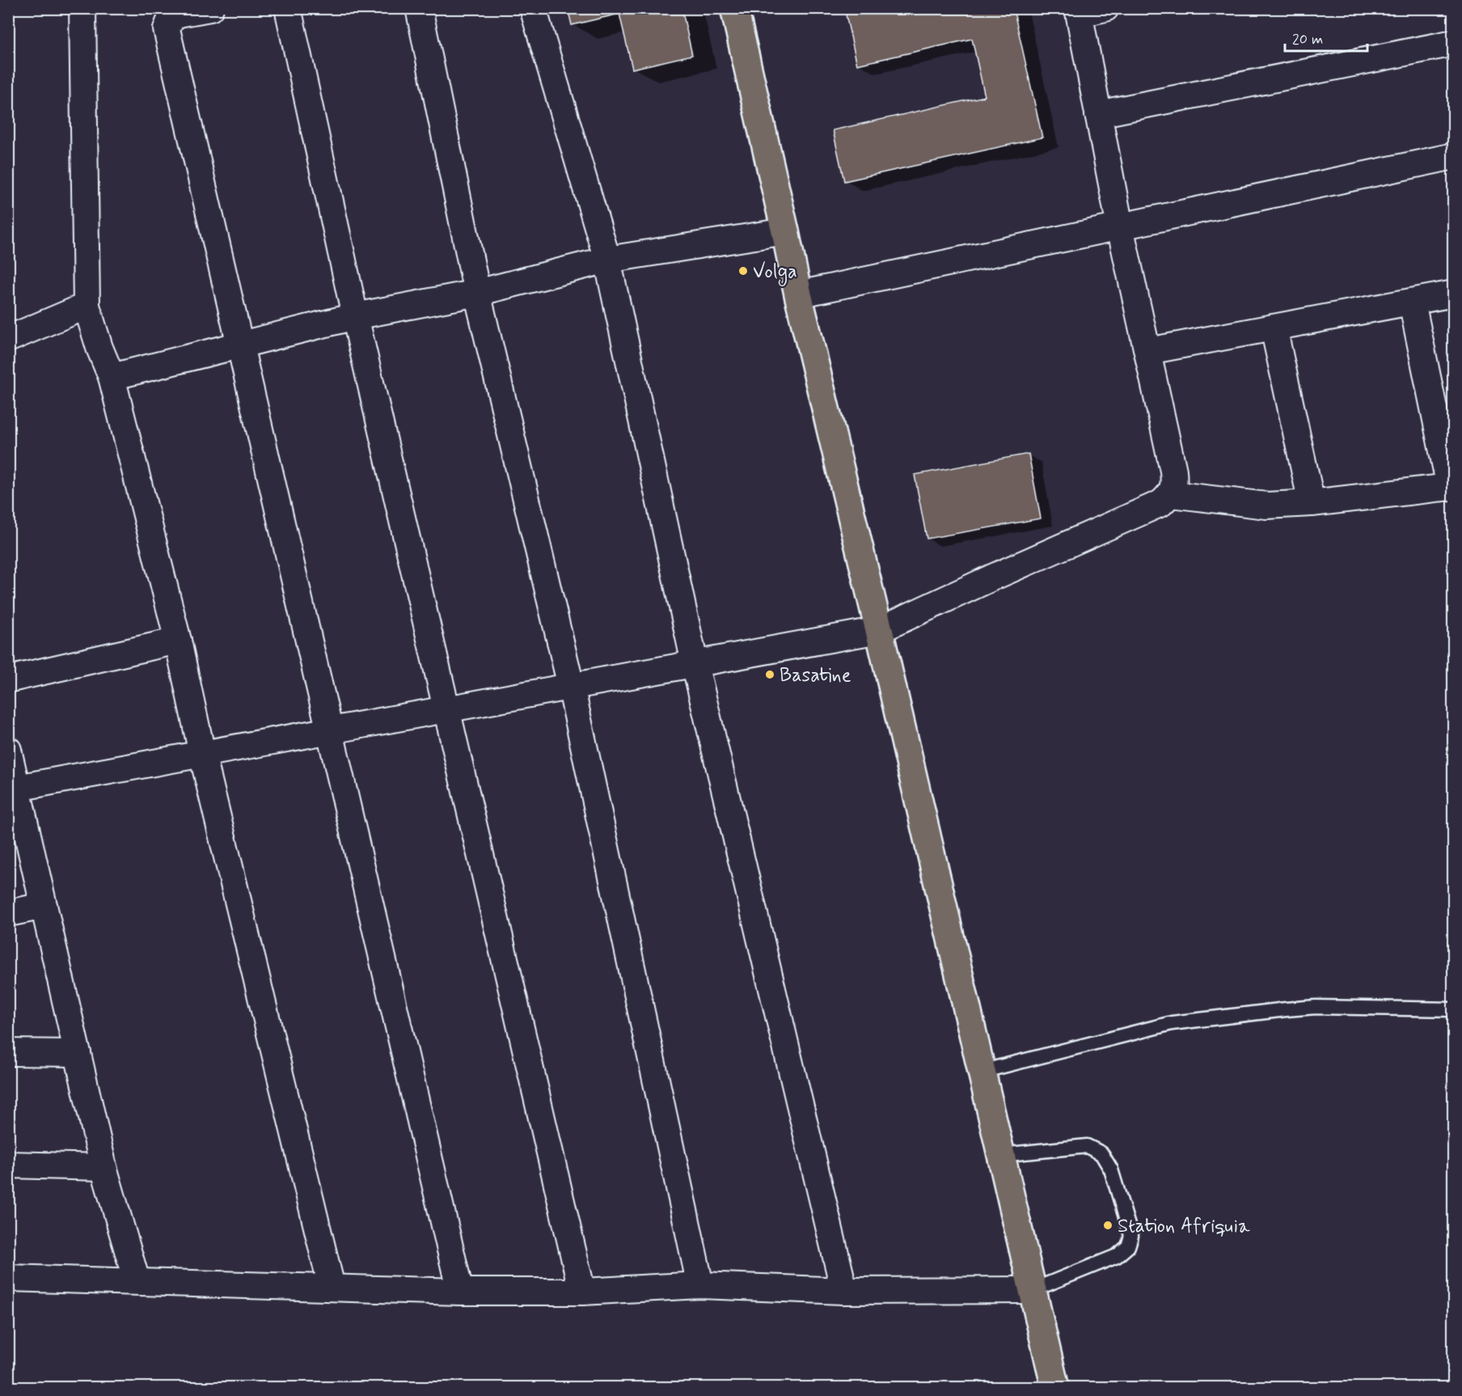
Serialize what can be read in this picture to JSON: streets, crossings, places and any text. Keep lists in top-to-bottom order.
{
  "places": ["Volga", "Basatine", "Station Afriquia"],
  "scale_bar": "20 m"
}
